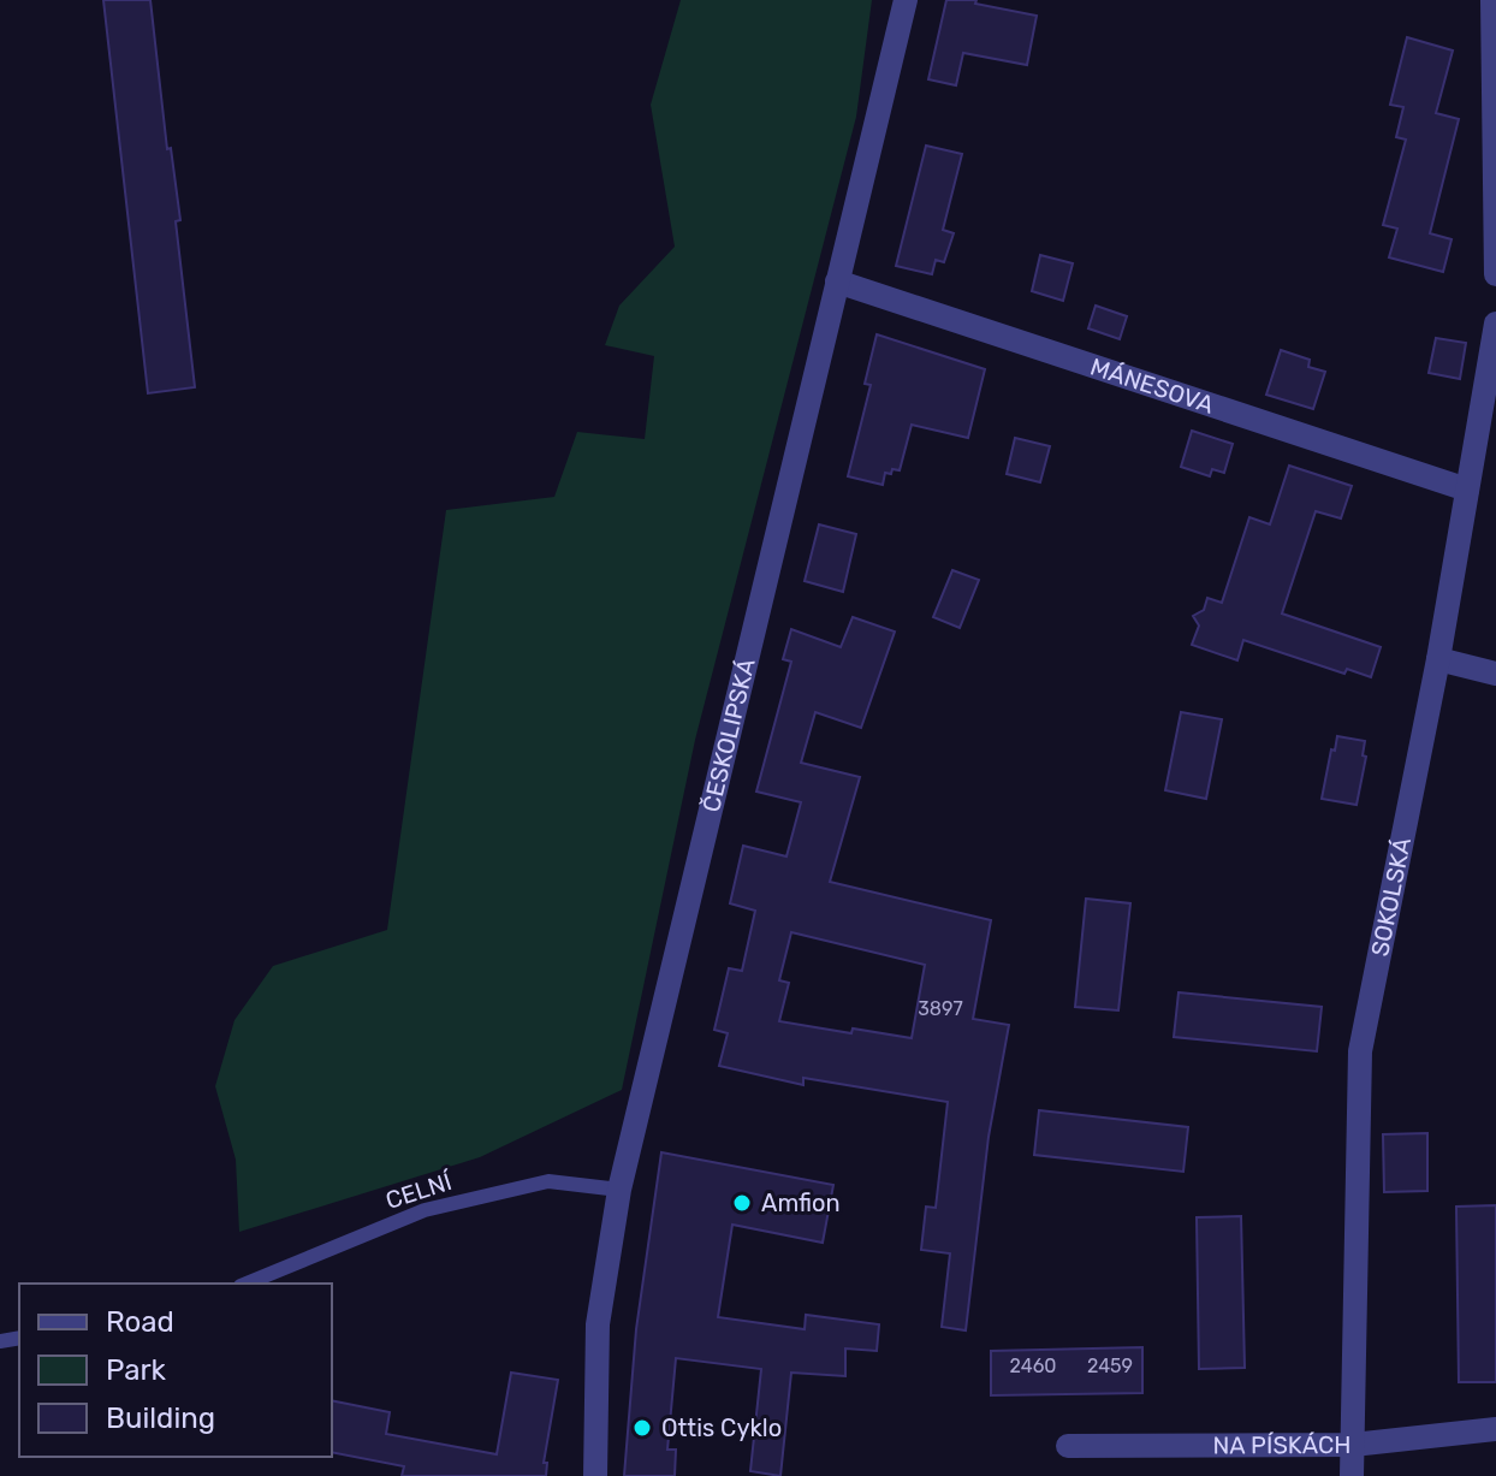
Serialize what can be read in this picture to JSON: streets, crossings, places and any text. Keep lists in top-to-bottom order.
{
  "streets": {
    "street": [
      "MÁNESOVA",
      "ČESKOLIPSKÁ",
      "SOKOLSKÁ",
      "NA PÍSKÁCH"
    ],
    "lane": ["CELNÍ"]
  },
  "crossings": [
    ["MÁNESOVA", "ČESKOLIPSKÁ"],
    ["MÁNESOVA", "SOKOLSKÁ"],
    ["ČESKOLIPSKÁ", "CELNÍ"],
    ["SOKOLSKÁ", "NA PÍSKÁCH"]
  ],
  "places": ["Amfion", "Ottis Cyklo"],
  "house_numbers": ["3897", "2460", "2459"],
  "legend": ["Road", "Park", "Building"]
}
